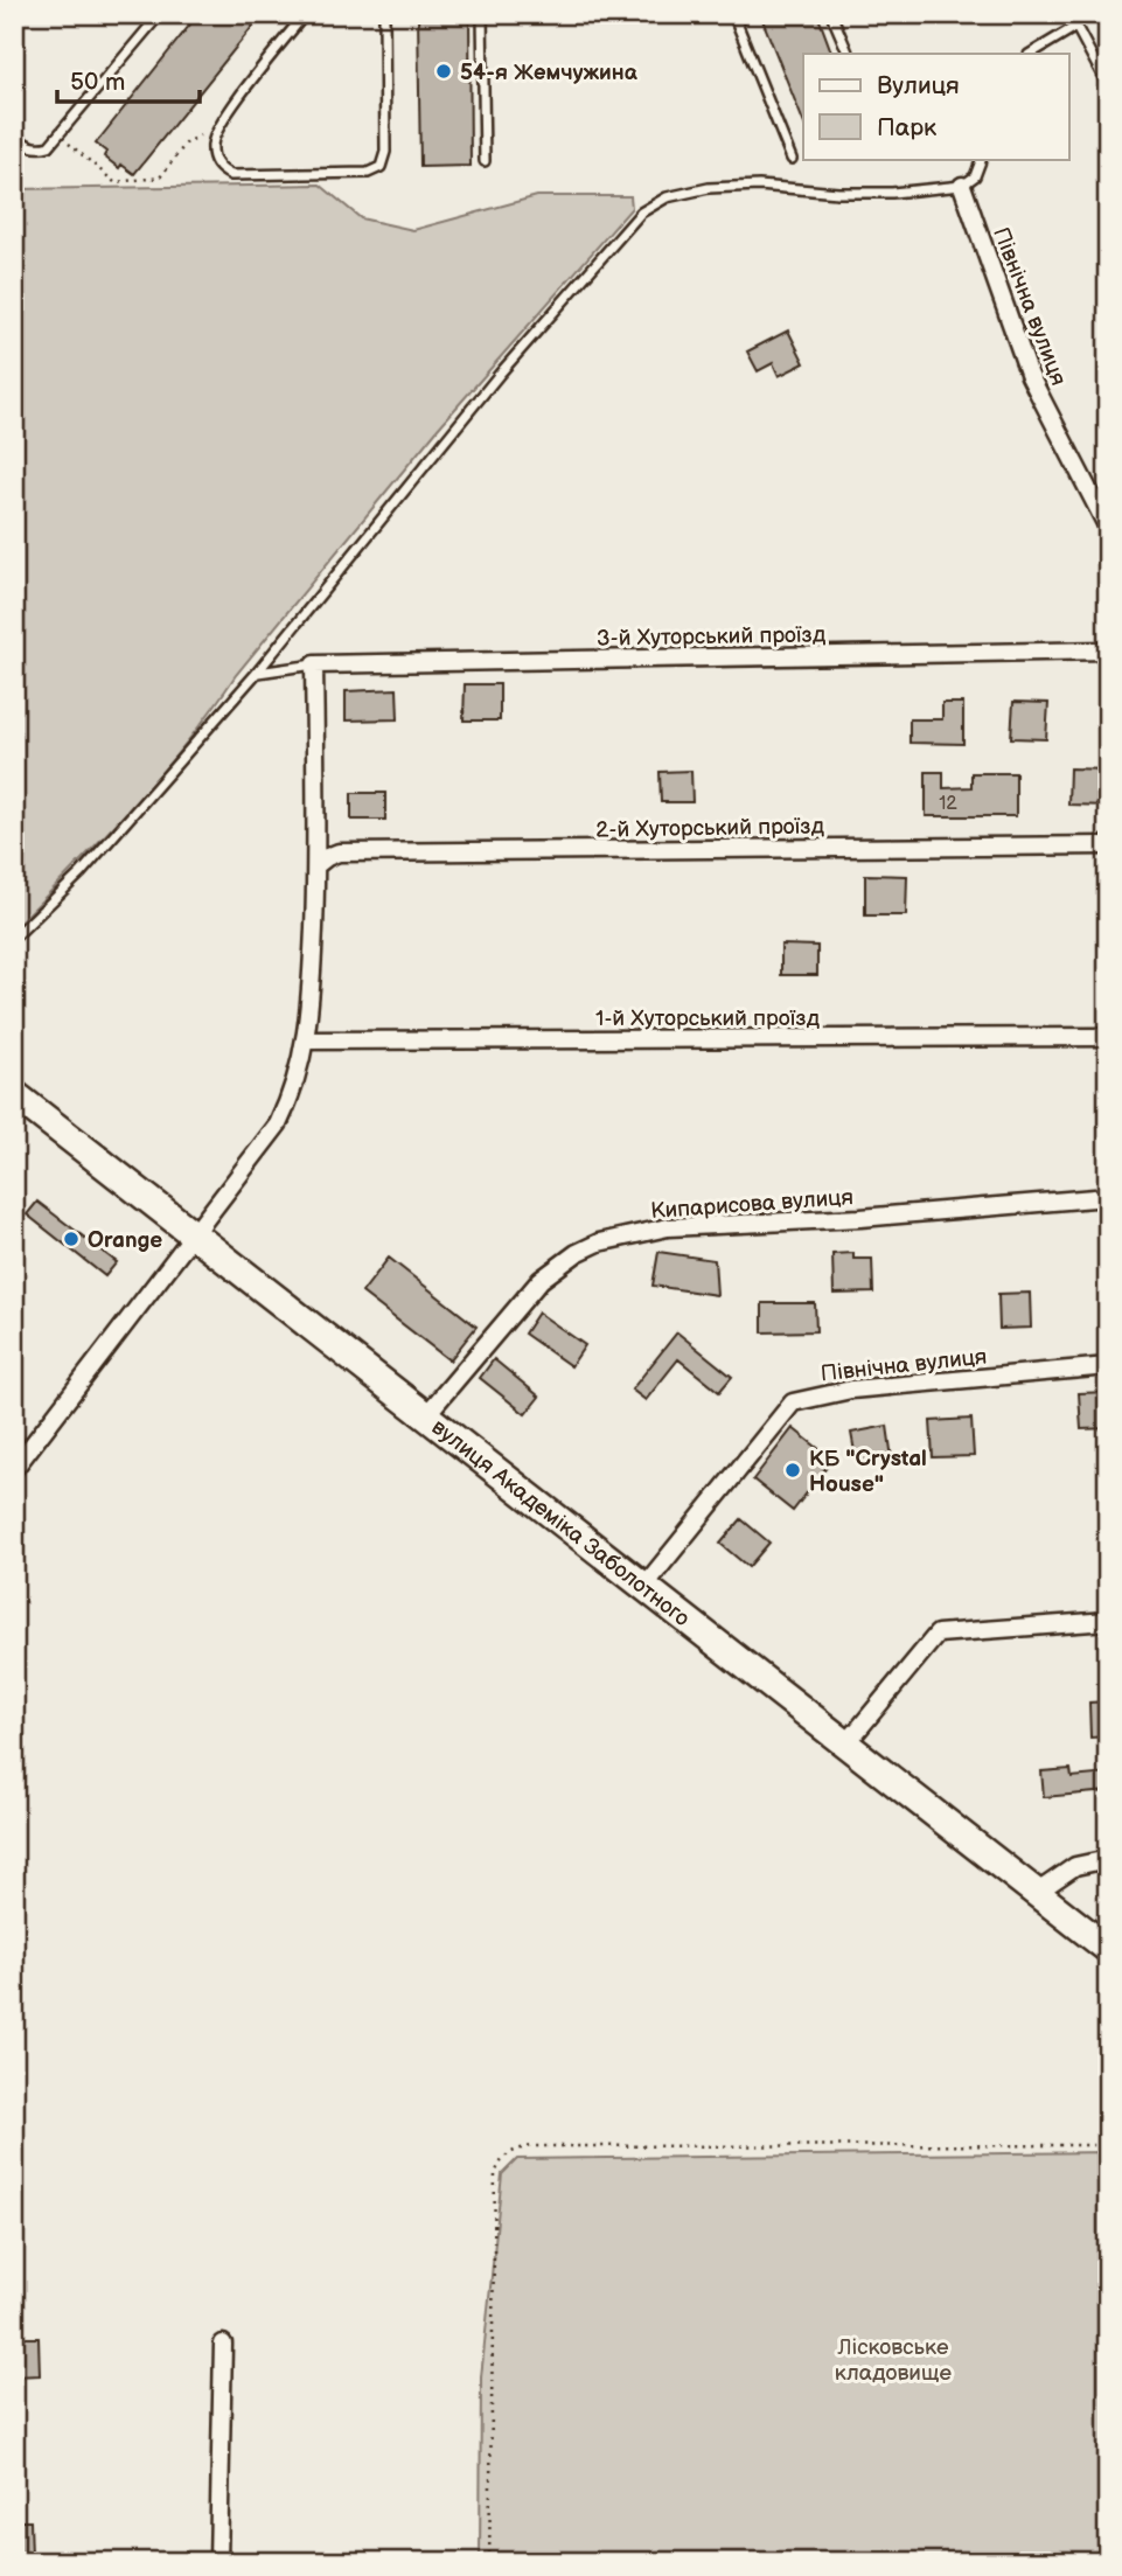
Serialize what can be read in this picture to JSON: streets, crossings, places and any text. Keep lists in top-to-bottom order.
{
  "streets": {
    "main road": ["вулиця Академіка Заболотного"],
    "street": [
      "Північна вулиця",
      "3-й Хуторський проїзд",
      "2-й Хуторський проїзд",
      "1-й Хуторський проїзд",
      "Кипарисова вулиця"
    ]
  },
  "crossings": [
    ["Північна вулиця", "вулиця Академіка Заболотного"],
    ["Кипарисова вулиця", "вулиця Академіка Заболотного"]
  ],
  "parks": ["Лісковське кладовище"],
  "places": ["54-я Жемчужина", "Orange", "КБ \"Crystal House\""],
  "house_numbers": ["12"],
  "legend": ["Вулиця", "Парк"],
  "scale_bar": "50 m"
}
